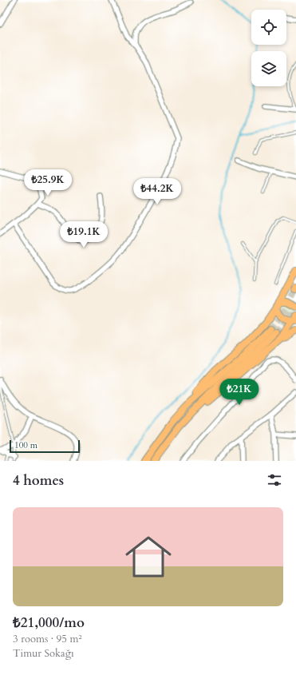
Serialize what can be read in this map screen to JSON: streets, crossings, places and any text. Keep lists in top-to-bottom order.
{
  "scale_bar": "100 m",
  "page": {
    "price": [
      "₺25.9K",
      "₺44.2K",
      "₺19.1K",
      "₺21K"
    ],
    "scale": "100 m",
    "heading": "4 homes",
    "list": [
      {
        "name": "₺21,000/mo",
        "note": "3 rooms · 95 m² · Timur Sokağı"
      }
    ]
  }
}
